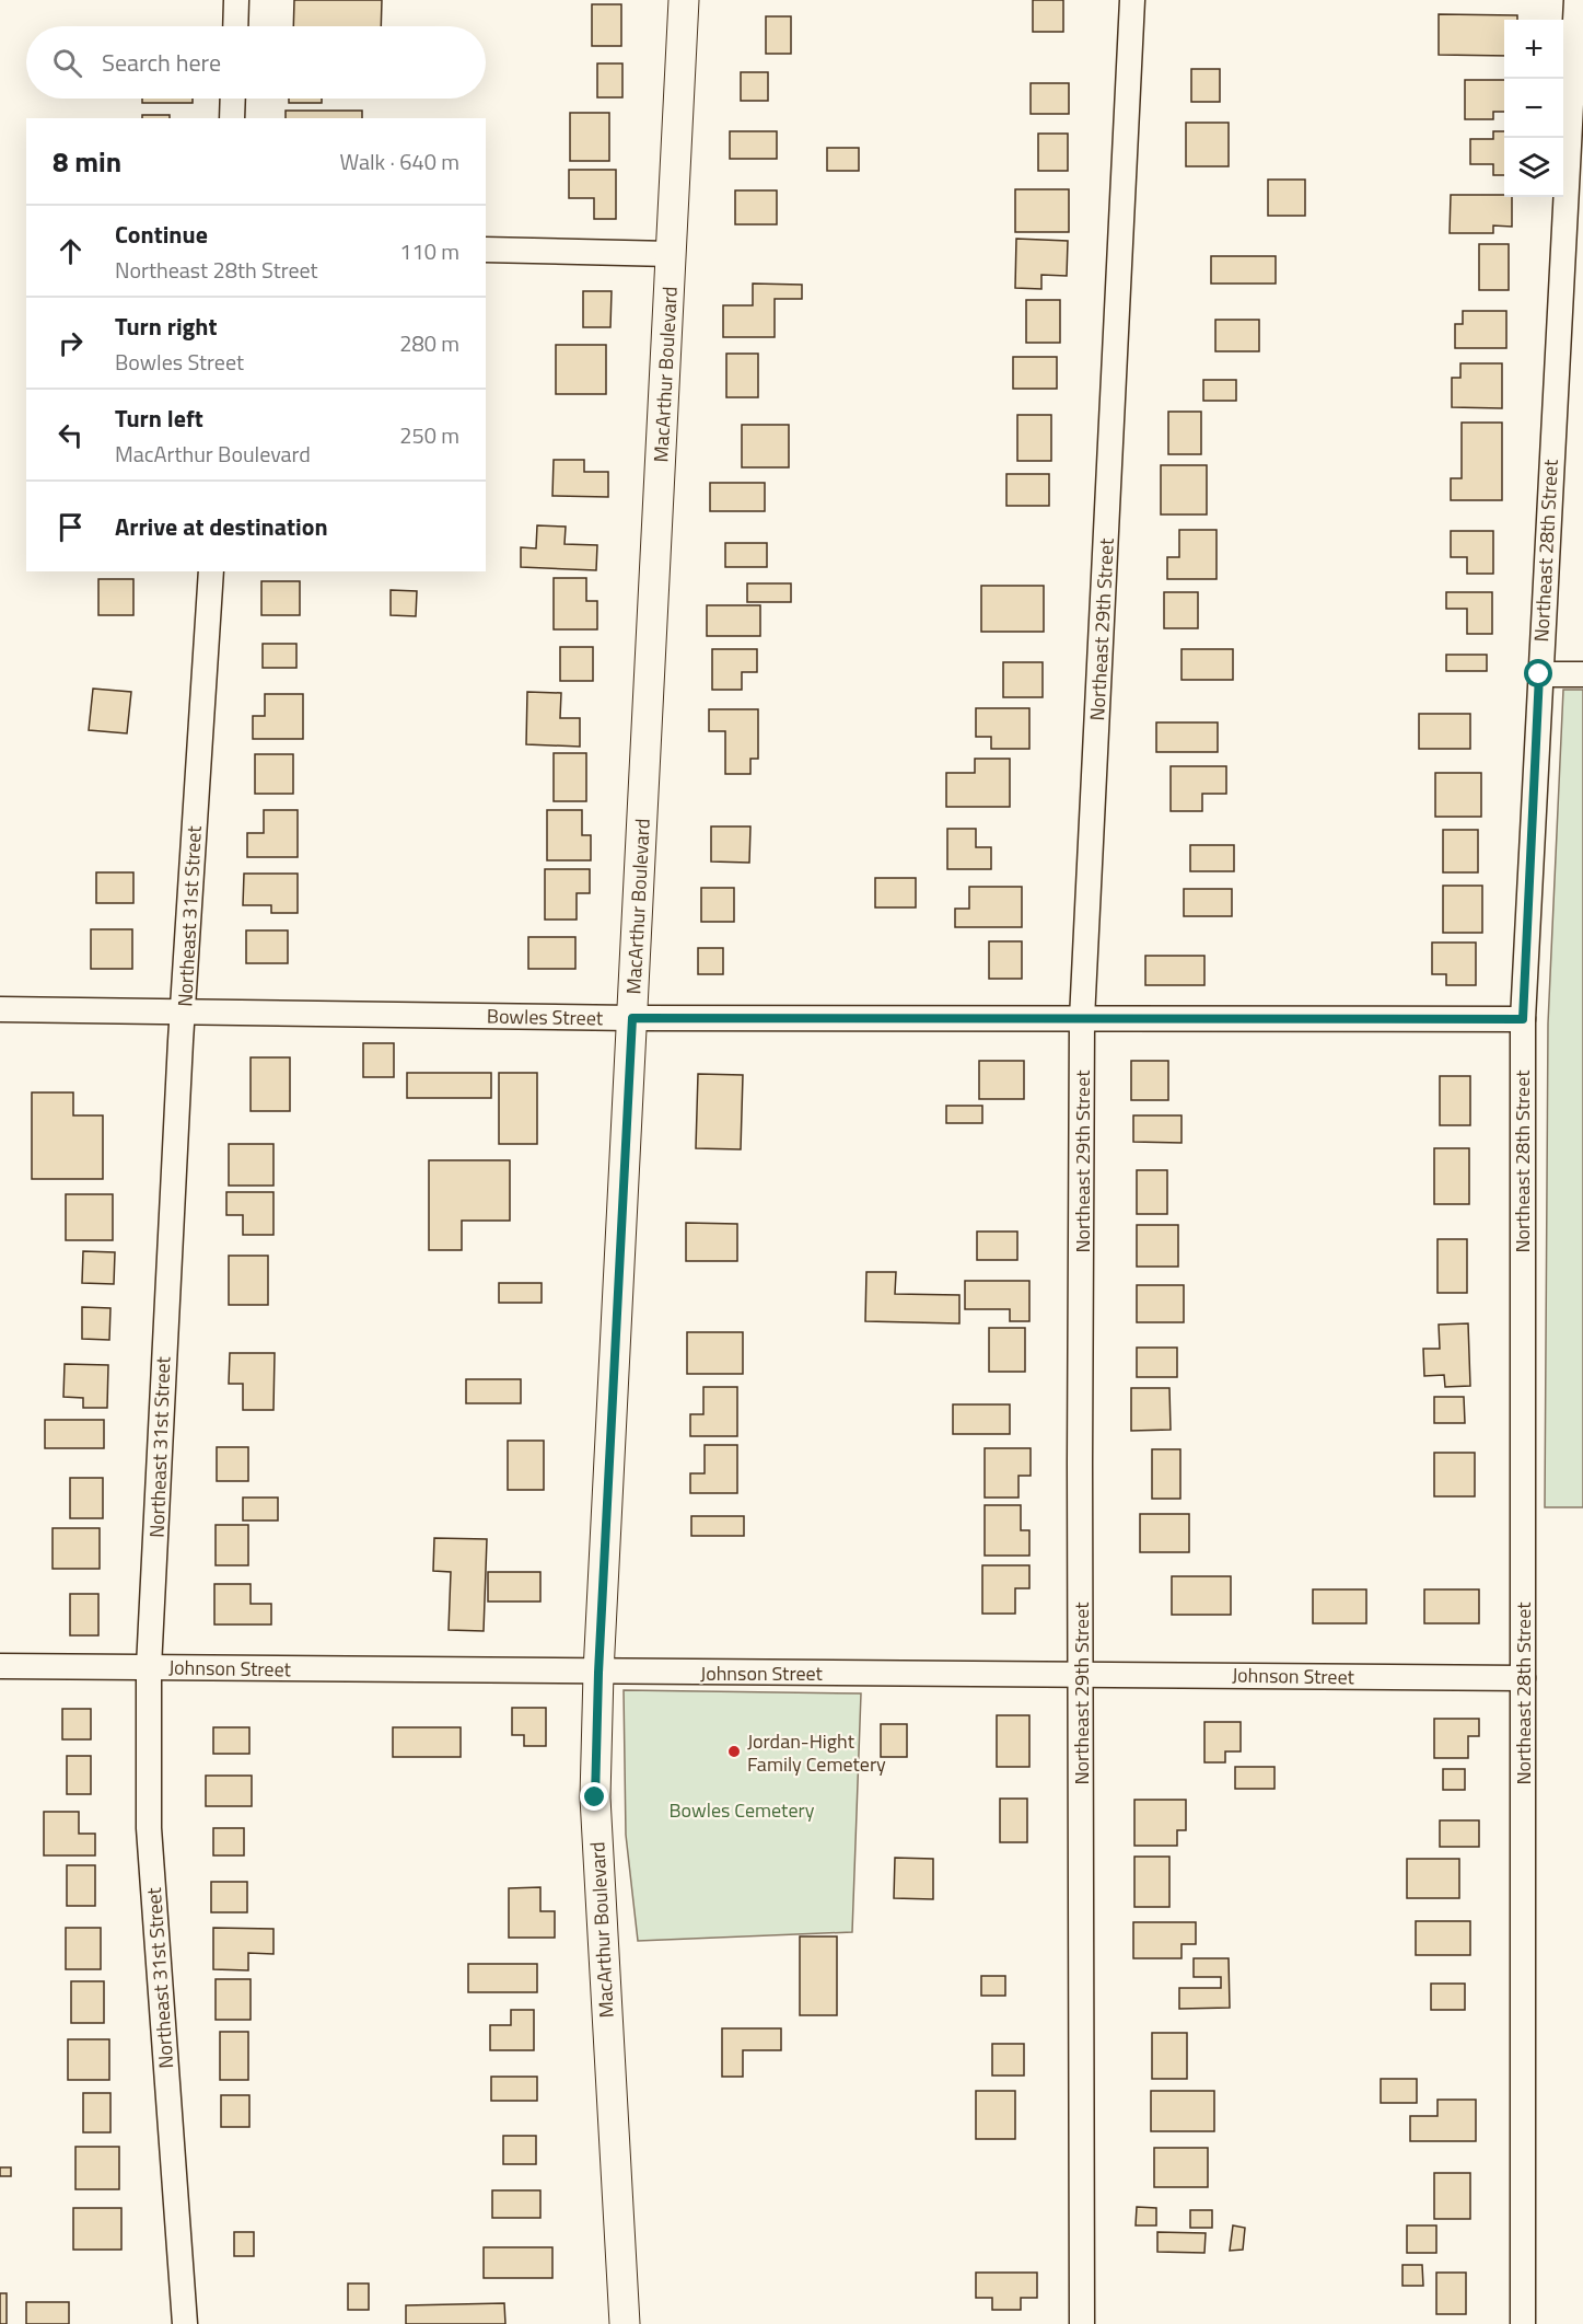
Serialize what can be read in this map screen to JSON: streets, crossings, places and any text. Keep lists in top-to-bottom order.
{
  "streets": {
    "main road": ["MacArthur Boulevard"],
    "street": [
      "Northeast 28th Street",
      "Northeast 29th Street",
      "Northeast 31st Street",
      "Bowles Street",
      "Johnson Street"
    ]
  },
  "crossings": [
    ["MacArthur Boulevard", "Bowles Street"],
    ["MacArthur Boulevard", "Johnson Street"],
    ["Northeast 28th Street", "Bowles Street"],
    ["Northeast 28th Street", "Johnson Street"],
    ["Northeast 29th Street", "Bowles Street"],
    ["Northeast 29th Street", "Johnson Street"],
    ["Northeast 31st Street", "Bowles Street"],
    ["Northeast 31st Street", "Johnson Street"]
  ],
  "parks": ["Bowles Cemetery"],
  "places": ["Jordan-Hight Family Cemetery"],
  "page": {
    "map_buttons": ["+", "−"],
    "search": "Search here",
    "heading": ["8 min", "Walk · 640 m"],
    "list": [
      ["Continue", "Northeast 28th Street", "110 m"],
      ["Turn right", "Bowles Street", "280 m"],
      ["Turn left", "MacArthur Boulevard", "250 m"],
      "Arrive at destination"
    ]
  }
}
